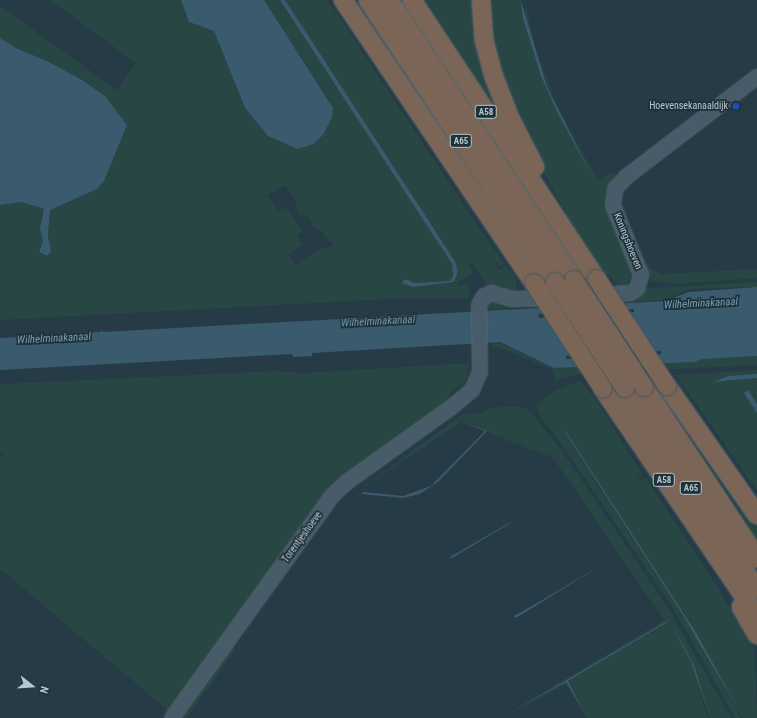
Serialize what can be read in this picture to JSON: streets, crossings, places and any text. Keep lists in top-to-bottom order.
{
  "streets": {
    "highway": ["A58", "A65"],
    "street": ["Koningshoeven", "Torentjeshoeve"]
  },
  "crossings": [
    ["Koningshoeven", "Torentjeshoeve"]
  ],
  "water": ["Wilhelminakanaal"],
  "places": ["Hoevensekanaaldijk"],
  "north": "right"
}
